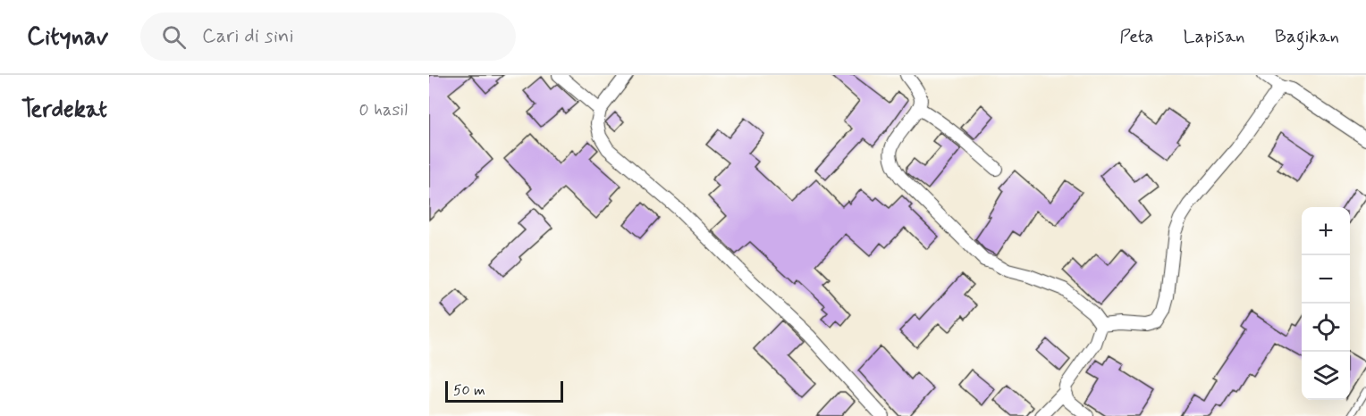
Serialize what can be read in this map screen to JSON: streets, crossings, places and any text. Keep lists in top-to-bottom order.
{
  "scale_bar": "50 m",
  "page": {
    "header": "Citynav",
    "search": "Cari di sini",
    "nav": ["Peta", "Lapisan", "Bagikan"],
    "heading": ["Terdekat", "0 hasil"],
    "map_buttons": ["+", "−"],
    "scale": "50 m"
  }
}
